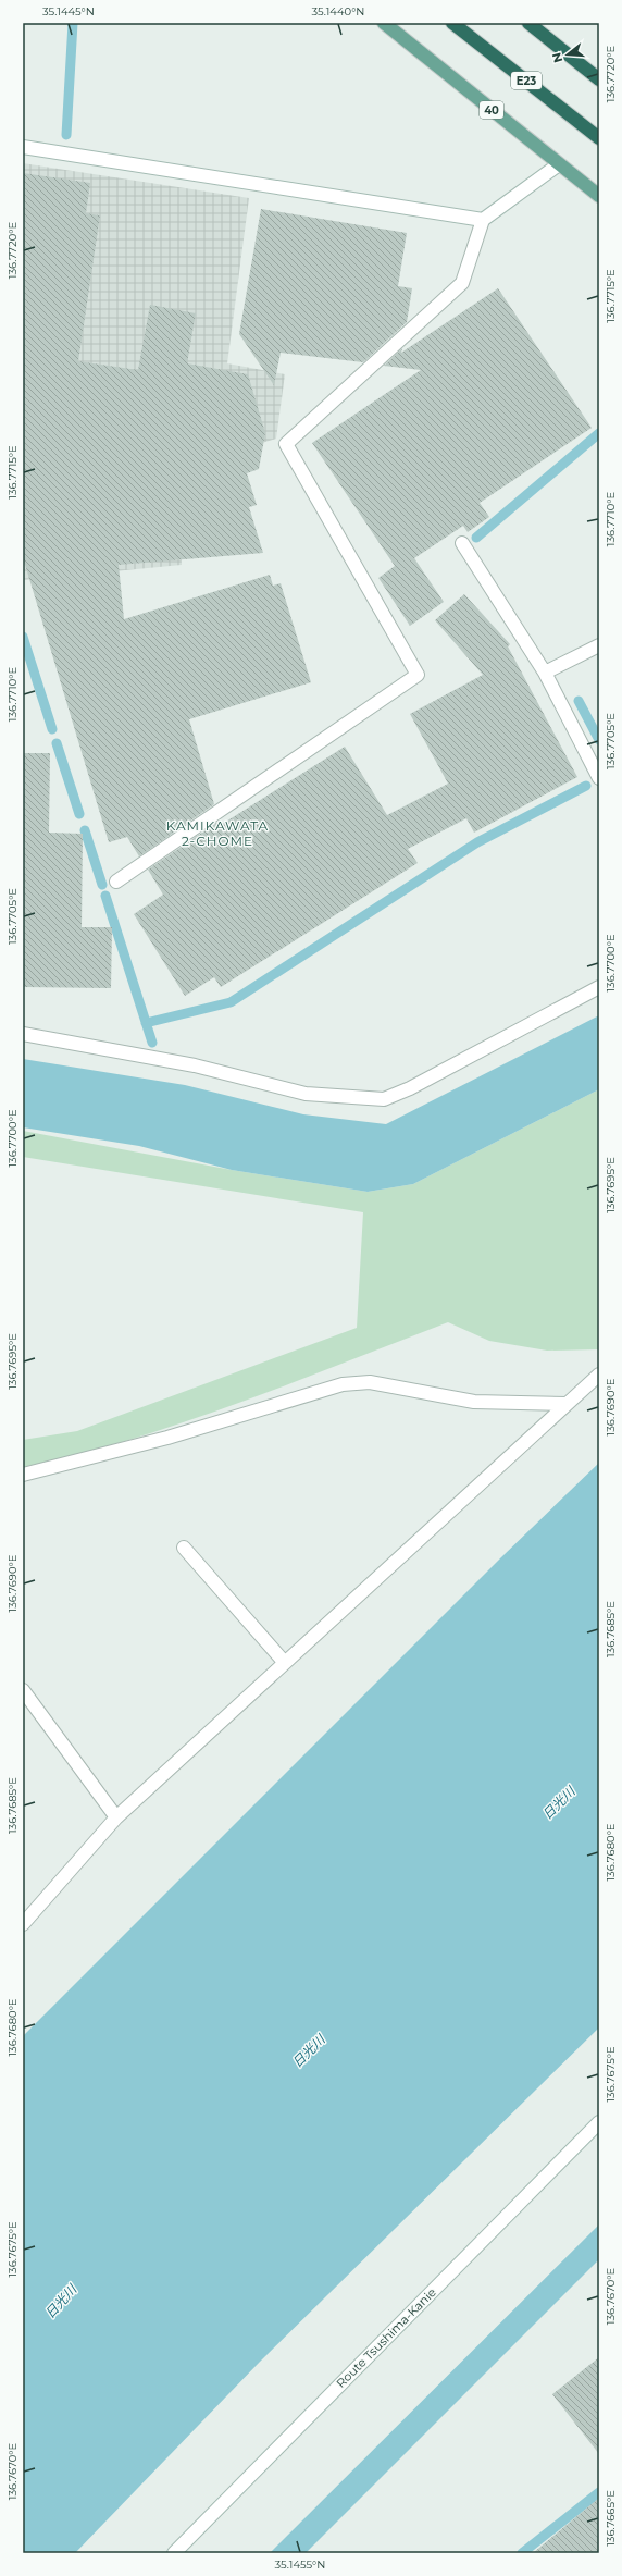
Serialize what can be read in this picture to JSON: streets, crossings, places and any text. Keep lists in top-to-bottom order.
{
  "streets": {
    "highway": ["E23"],
    "main road": ["40"],
    "street": ["Route Tsushima-Kanie"]
  },
  "districts": ["KAMIKAWATA 2-CHOME"],
  "water": ["日光川"],
  "north": "left",
  "coordinates": [
    "35.1445°N",
    "35.1440°N",
    "136.7720°E",
    "136.7715°E",
    "136.7710°E",
    "136.7705°E",
    "136.7700°E",
    "136.7695°E",
    "136.7690°E",
    "136.7685°E",
    "136.7680°E",
    "136.7675°E",
    "136.7670°E",
    "136.7665°E",
    "35.1455°N"
  ]
}
